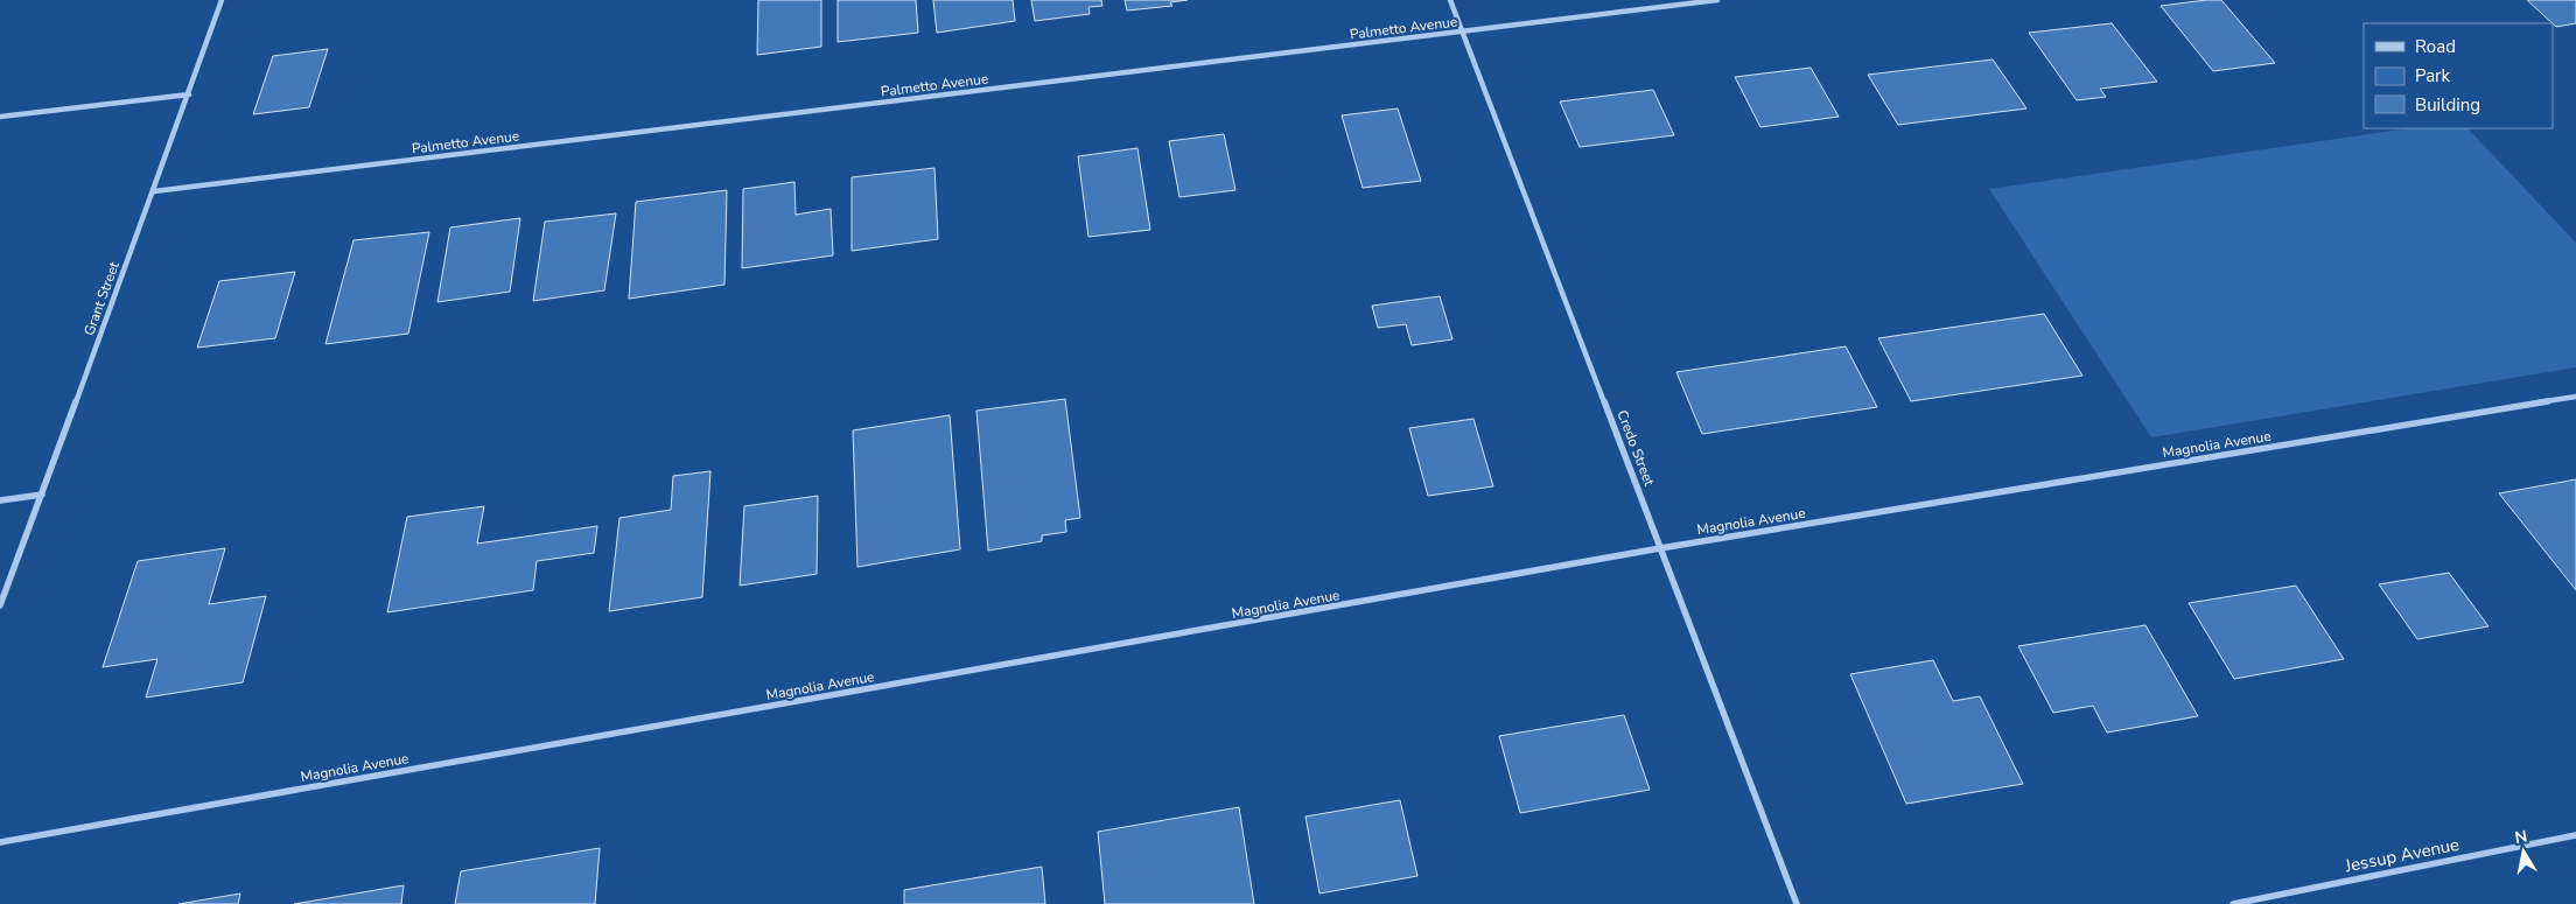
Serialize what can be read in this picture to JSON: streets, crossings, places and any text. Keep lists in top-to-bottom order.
{
  "streets": {
    "street": [
      "Palmetto Avenue",
      "Grant Street",
      "Magnolia Avenue",
      "Credo Street",
      "Jessup Avenue"
    ]
  },
  "crossings": [
    ["Palmetto Avenue", "Grant Street"],
    ["Palmetto Avenue", "Credo Street"],
    ["Magnolia Avenue", "Credo Street"]
  ],
  "legend": ["Road", "Park", "Building"],
  "north": "top"
}
